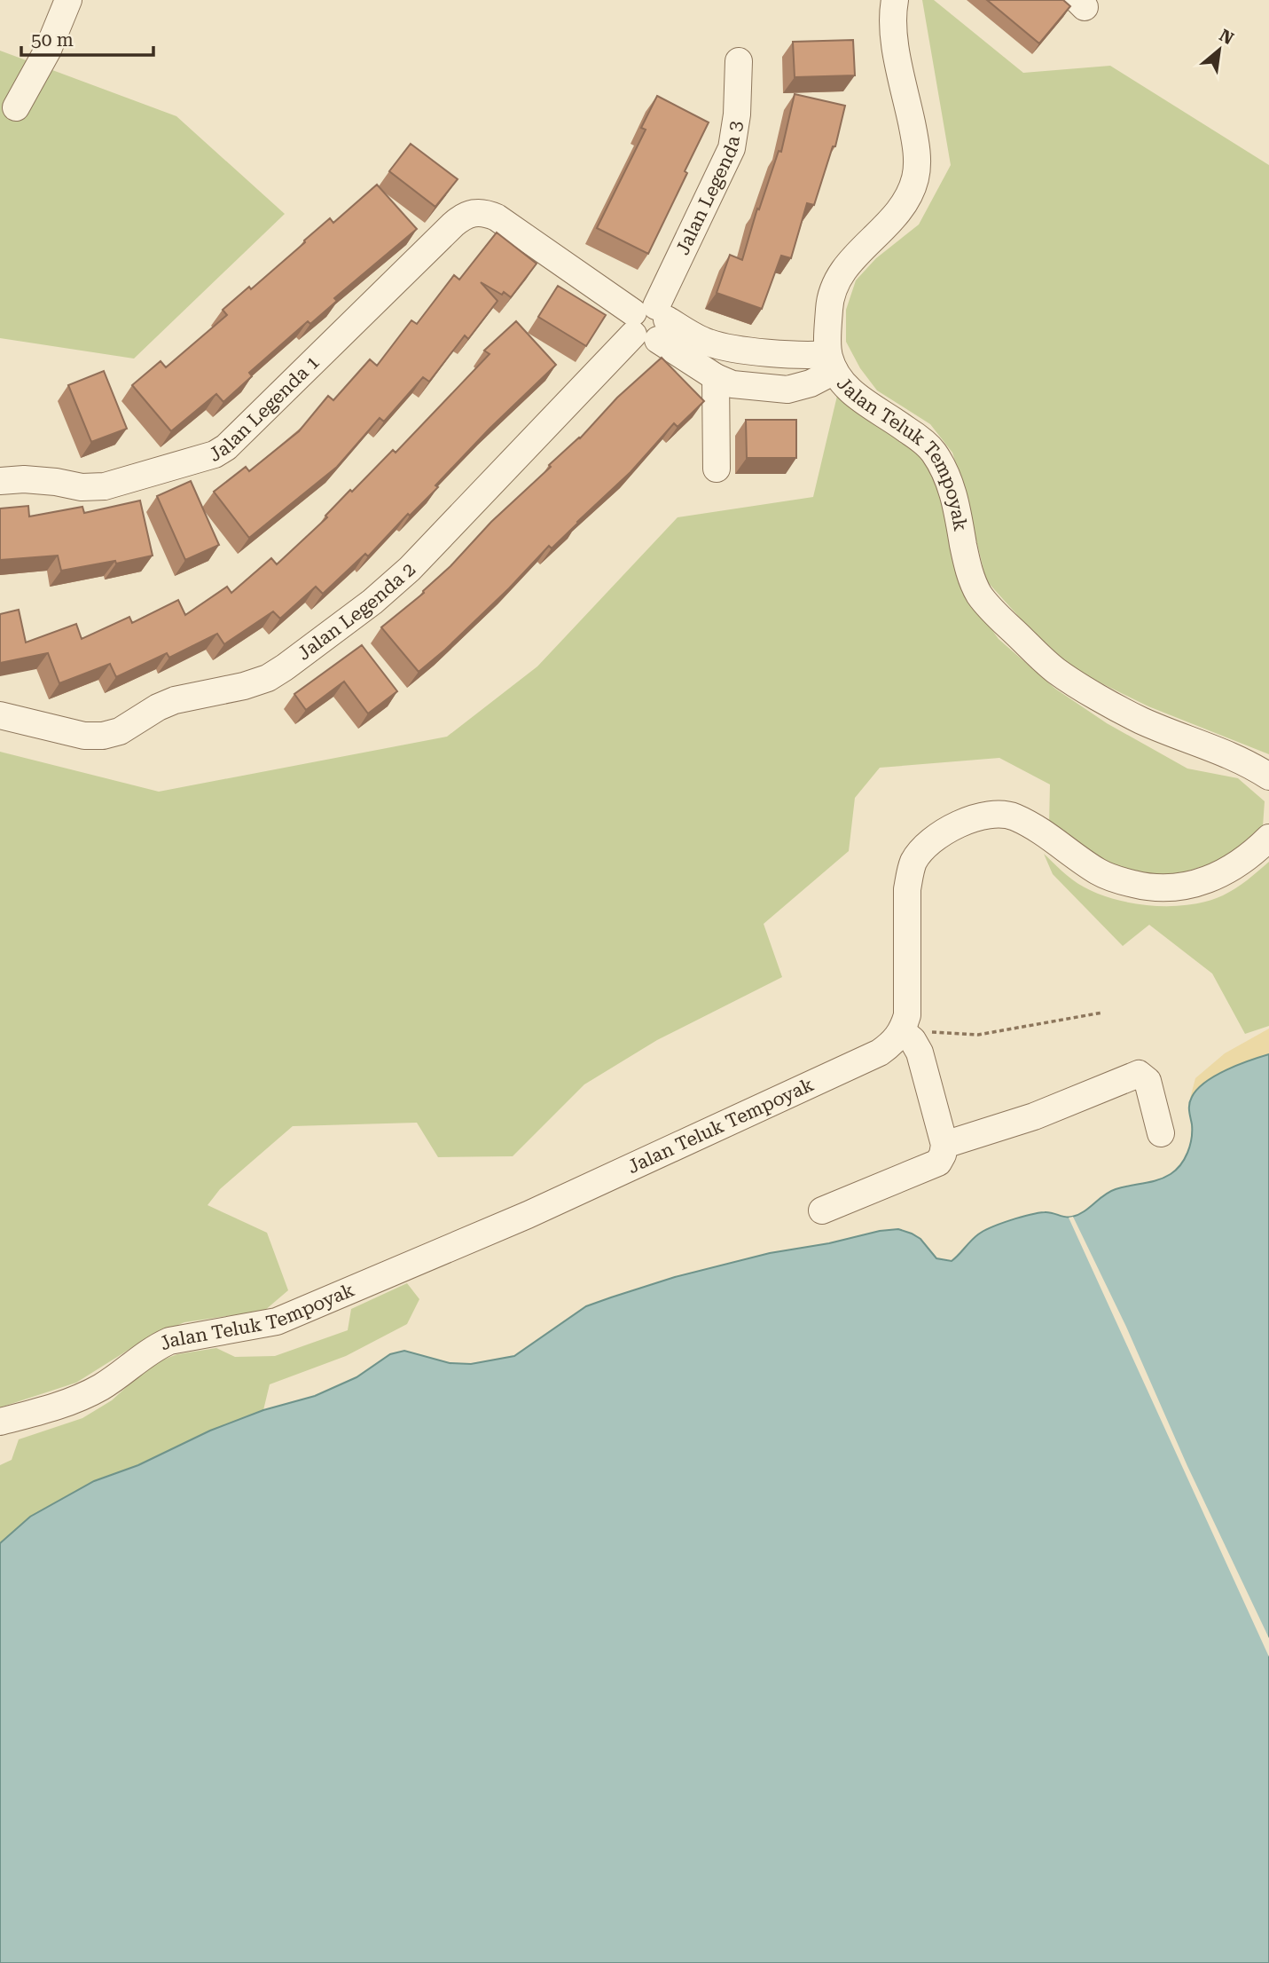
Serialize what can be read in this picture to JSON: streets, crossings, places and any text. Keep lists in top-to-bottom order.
{
  "streets": {
    "street": [
      "Jalan Legenda 3",
      "Jalan Legenda 1",
      "Jalan Teluk Tempoyak",
      "Jalan Legenda 2"
    ]
  },
  "crossings": [
    ["Jalan Legenda 3", "Jalan Legenda 1"],
    ["Jalan Legenda 3", "Jalan Legenda 2"],
    ["Jalan Legenda 1", "Jalan Legenda 2"]
  ],
  "scale_bar": "50 m",
  "north": "top right"
}
